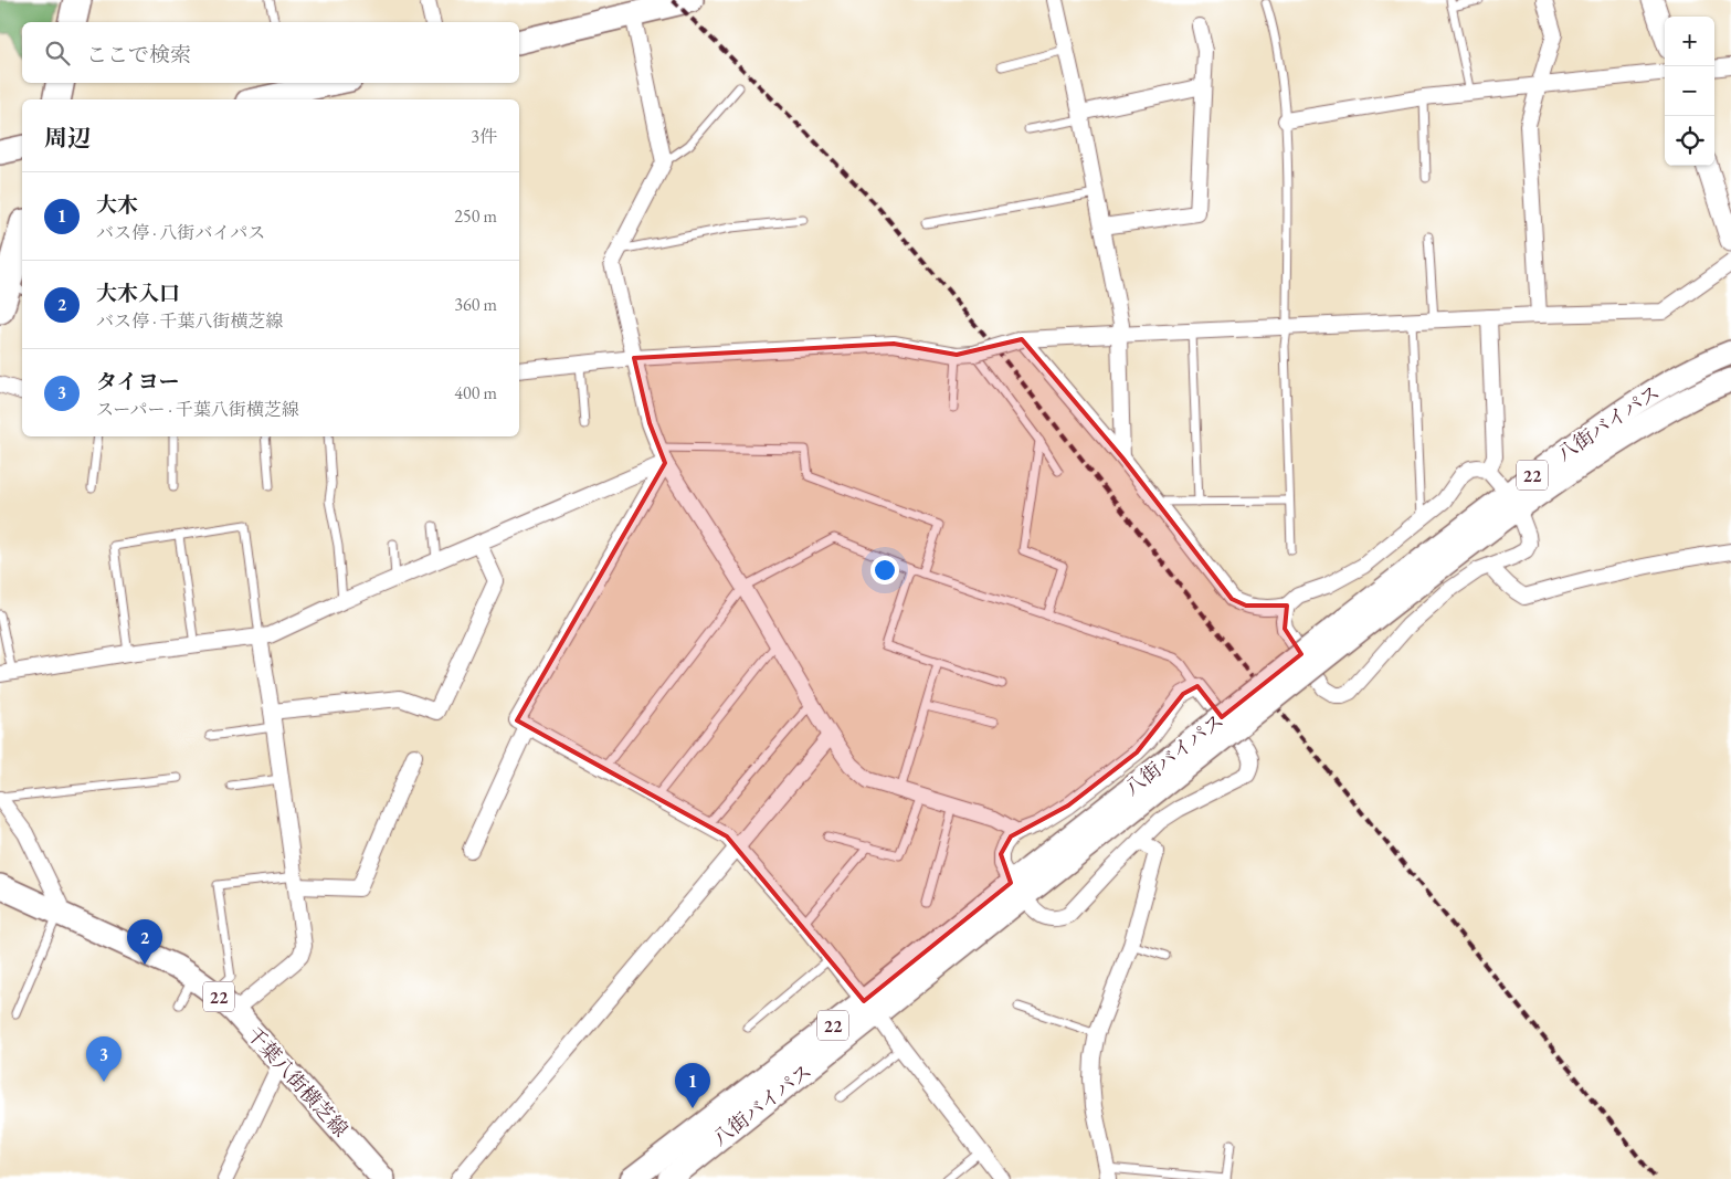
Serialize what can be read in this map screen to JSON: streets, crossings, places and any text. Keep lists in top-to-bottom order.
{
  "streets": {
    "main road": ["八街バイパス", "22", "千葉八街横芝線"]
  },
  "page": {
    "map_buttons": ["+", "−"],
    "search": "ここで検索",
    "heading": ["周辺", "3件"],
    "list": [
      {
        "mark": "1",
        "name": "大木",
        "note": "バス停 · 八街バイパス",
        "value": "250 m"
      },
      {
        "mark": "2",
        "name": "大木入口",
        "note": "バス停 · 千葉八街横芝線",
        "value": "360 m"
      },
      {
        "mark": "3",
        "name": "タイヨー",
        "note": "スーパー · 千葉八街横芝線",
        "value": "400 m"
      }
    ],
    "pins": ["2", "3", "1"]
  }
}
